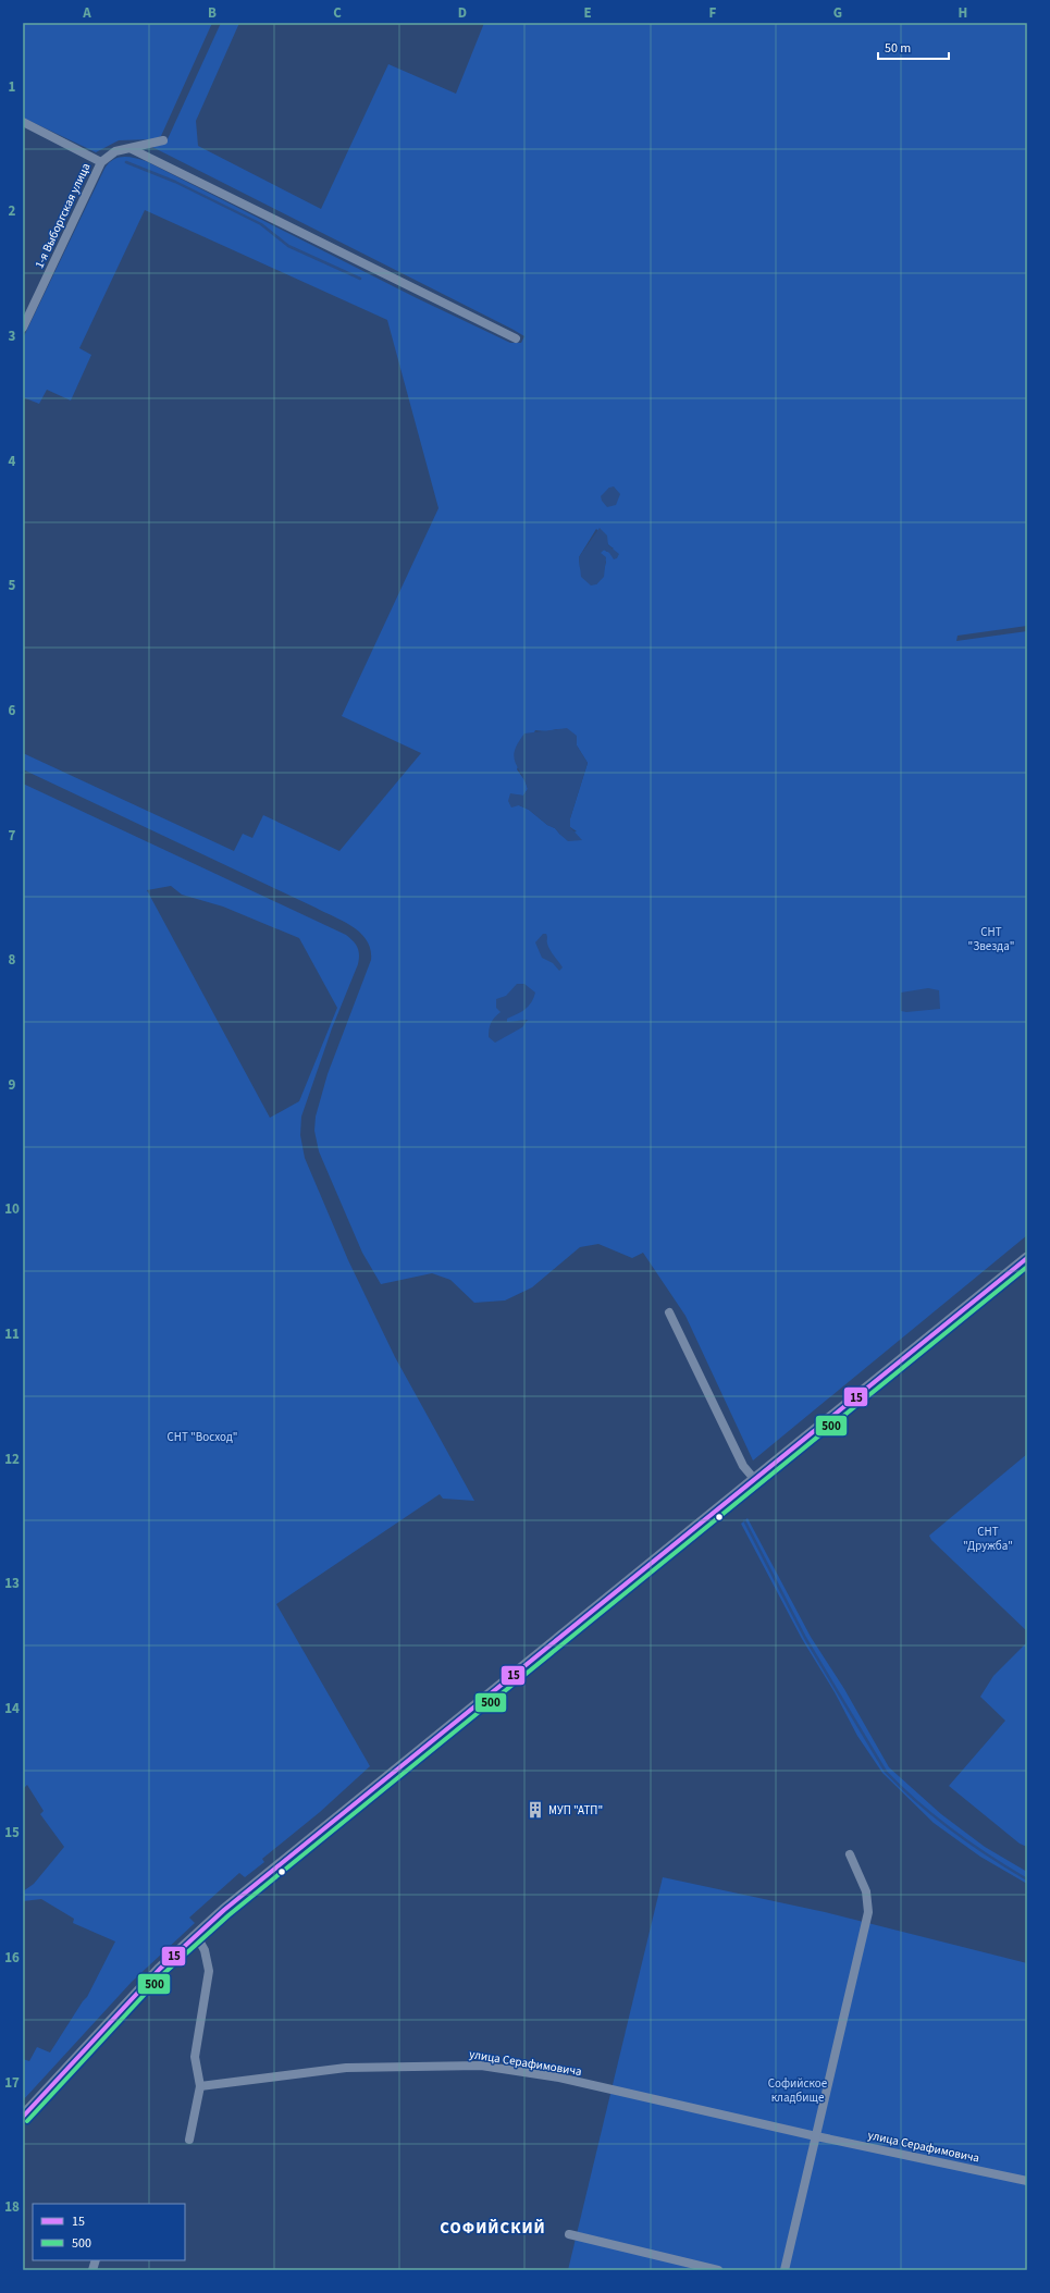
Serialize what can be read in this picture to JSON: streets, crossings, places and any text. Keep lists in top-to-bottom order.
{
  "streets": {
    "street": ["1-я Выборгская улица", "улица Серафимовича"]
  },
  "districts": ["СОФИЙСКИЙ"],
  "parks": [
    "СНТ \"Звезда\"",
    "СНТ \"Восход\"",
    "СНТ \"Дружба\"",
    "Софийское кладбище"
  ],
  "places": {
    "building": ["МУП \"АТП\""]
  },
  "lines": ["transit line 15", "transit line 500"],
  "legend": ["15", "500"],
  "scale_bar": "50 m",
  "grid": {
    "columns": [
      "A",
      "B",
      "C",
      "D",
      "E",
      "F",
      "G",
      "H"
    ],
    "rows": [
      "1",
      "2",
      "3",
      "4",
      "5",
      "6",
      "7",
      "8",
      "9",
      "10",
      "11",
      "12",
      "13",
      "14",
      "15",
      "16",
      "17",
      "18"
    ]
  }
}
